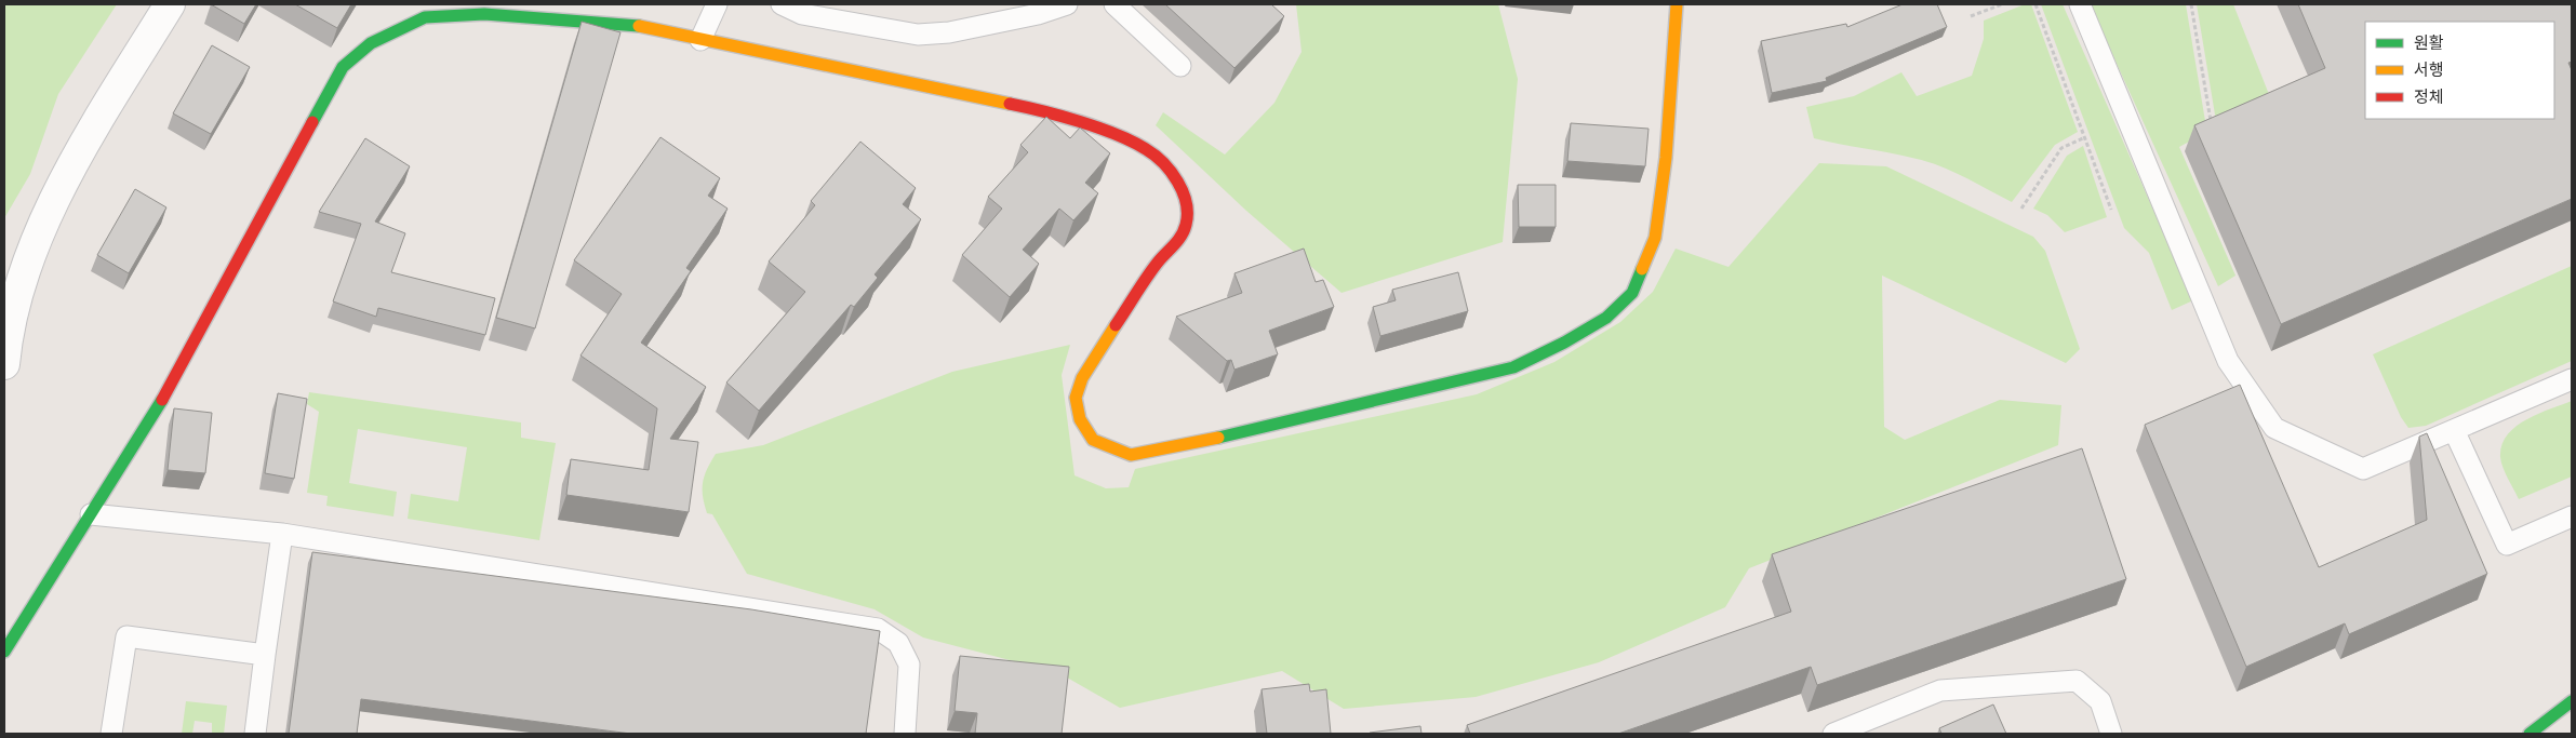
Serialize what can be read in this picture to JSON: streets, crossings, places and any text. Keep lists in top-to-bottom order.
{
  "legend": ["원활", "서행", "정체"]
}
